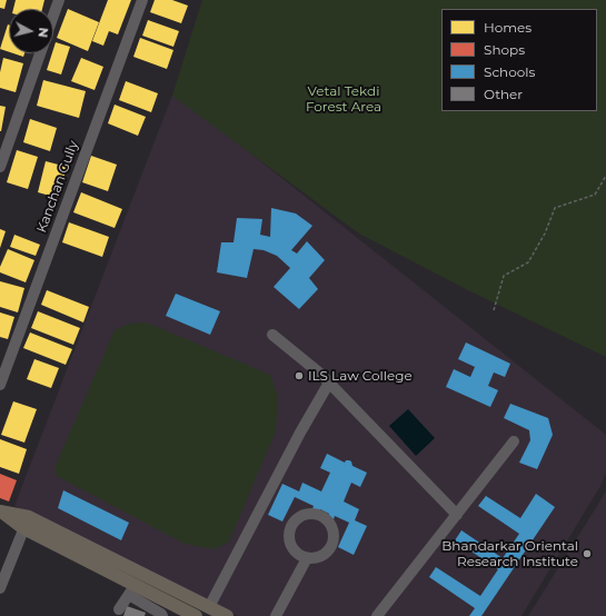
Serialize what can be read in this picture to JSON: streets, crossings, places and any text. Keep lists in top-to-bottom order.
{
  "streets": {
    "street": ["Kanchan Gully"]
  },
  "parks": ["Vetal Tekdi Forest Area"],
  "places": ["ILS Law College", "Bhandarkar Oriental Research Institute"],
  "legend": [
    "Homes",
    "Shops",
    "Schools",
    "Other"
  ],
  "north": "right"
}
